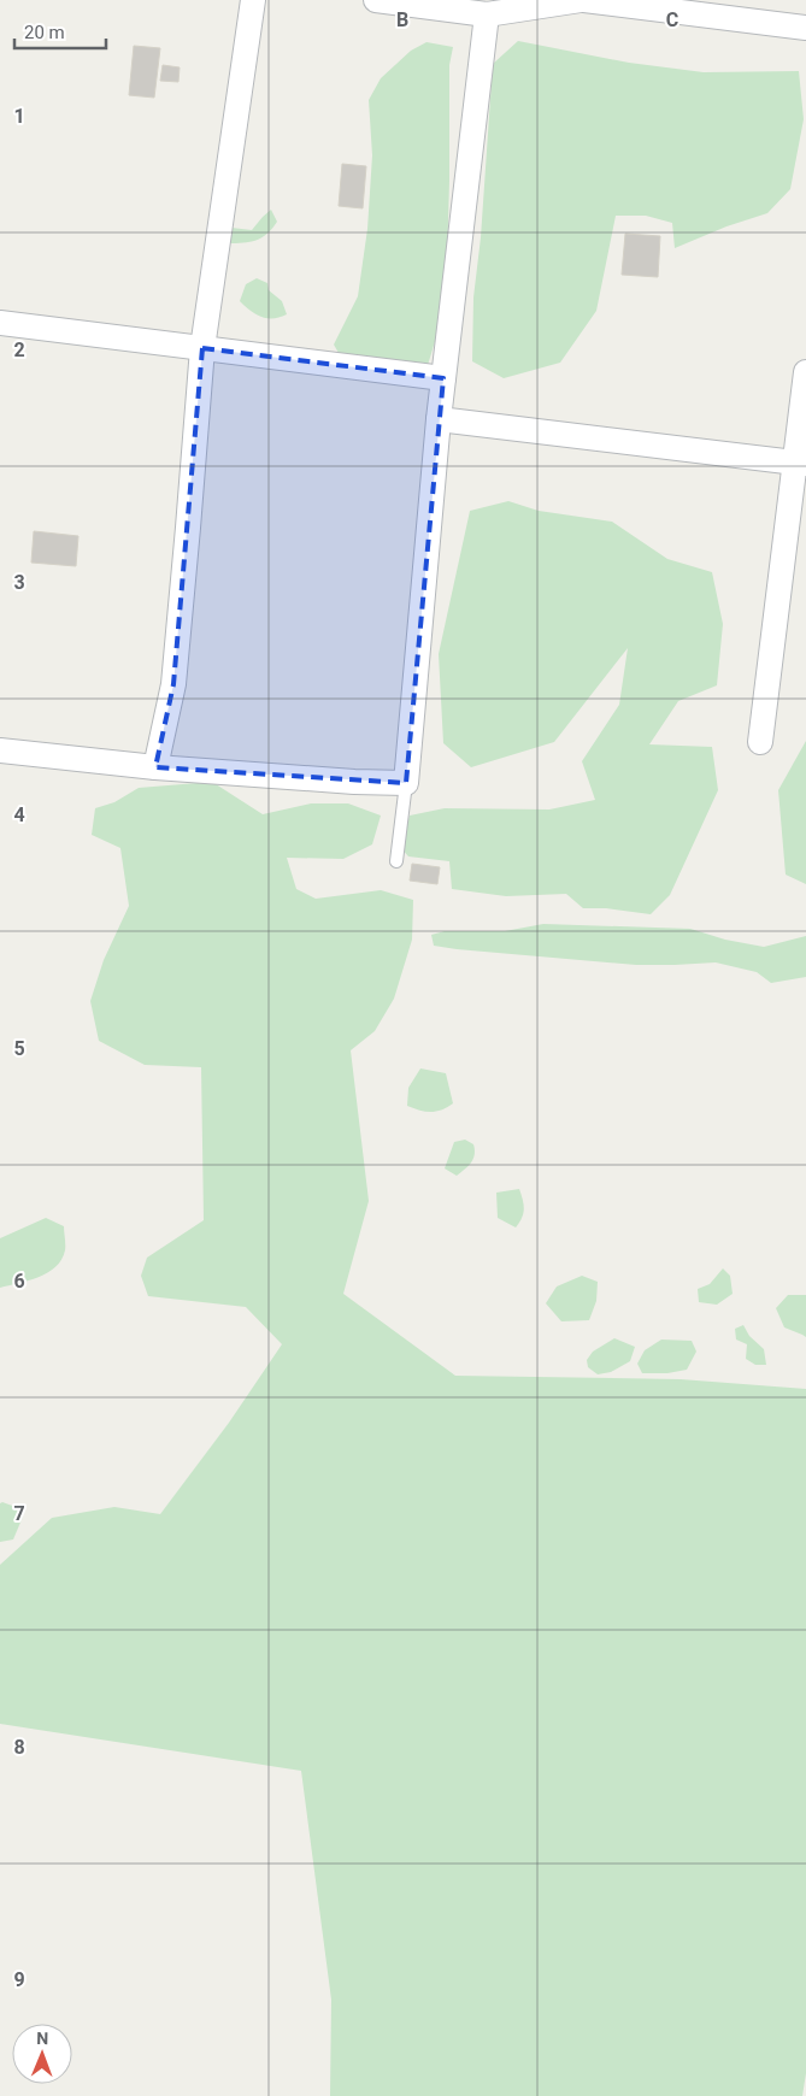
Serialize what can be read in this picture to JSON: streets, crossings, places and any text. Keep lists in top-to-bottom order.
{
  "scale_bar": "20 m",
  "north": "top",
  "grid": {
    "columns": ["B", "C"],
    "rows": [
      "1",
      "2",
      "3",
      "4",
      "5",
      "6",
      "7",
      "8",
      "9"
    ]
  }
}
